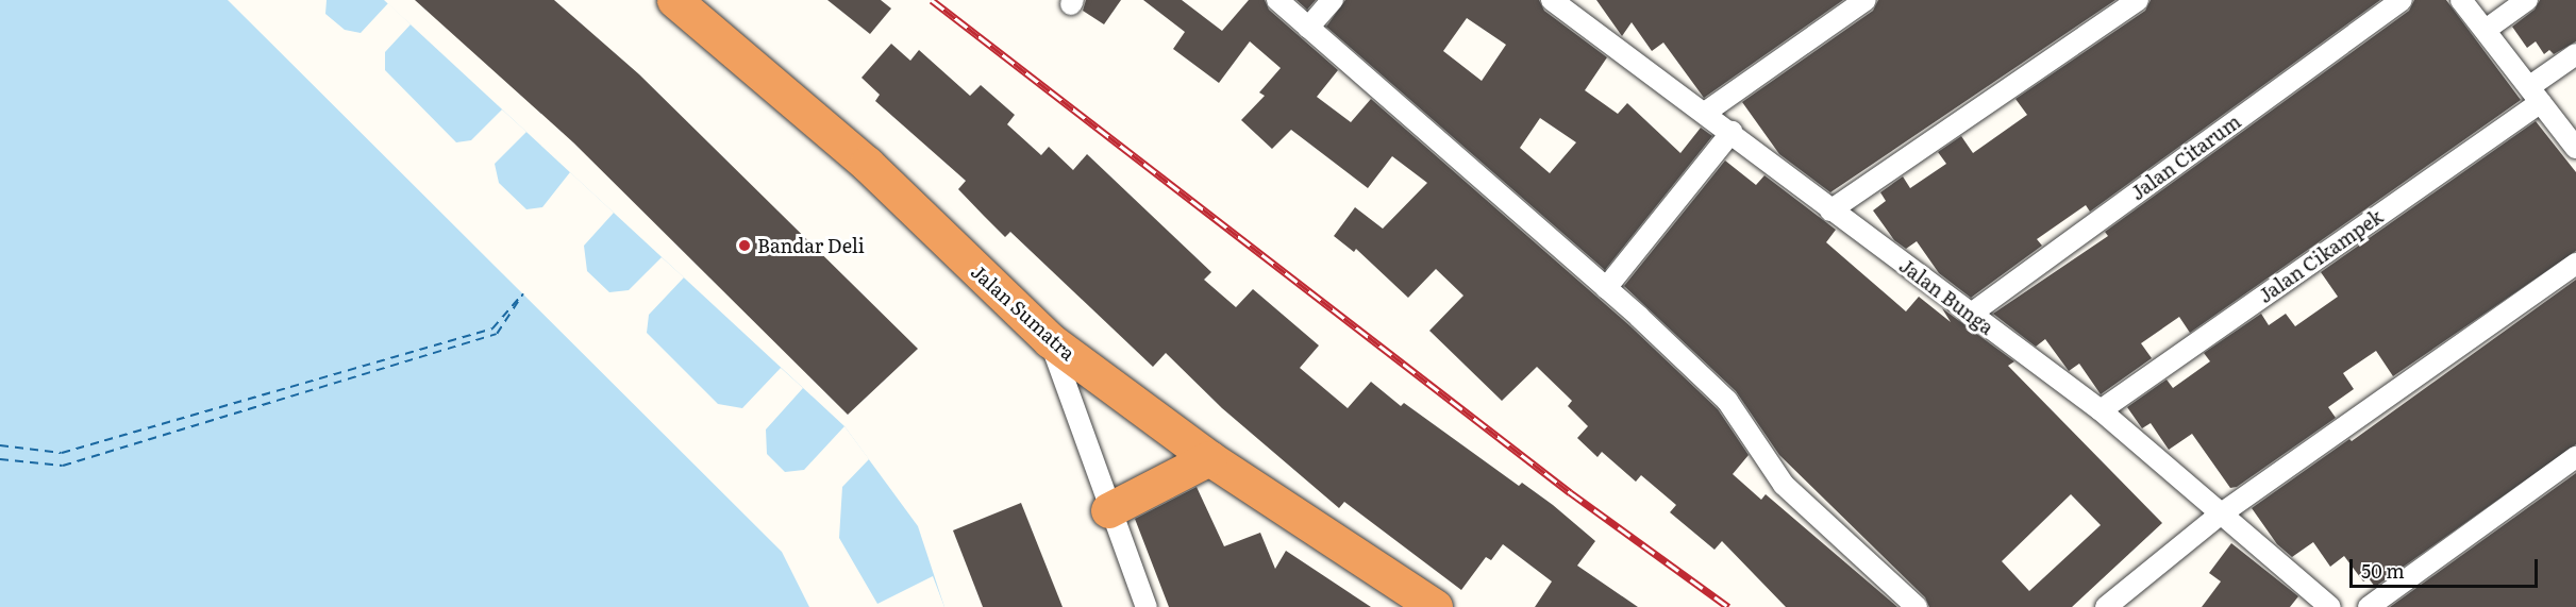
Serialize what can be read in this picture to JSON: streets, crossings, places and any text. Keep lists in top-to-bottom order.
{
  "streets": {
    "highway": ["Jalan Sumatra"],
    "street": ["Jalan Citarum", "Jalan Cikampek", "Jalan Bunga"]
  },
  "crossings": [
    ["Jalan Citarum", "Jalan Bunga"],
    ["Jalan Cikampek", "Jalan Bunga"]
  ],
  "places": ["Bandar Deli"],
  "scale_bar": "50 m"
}
